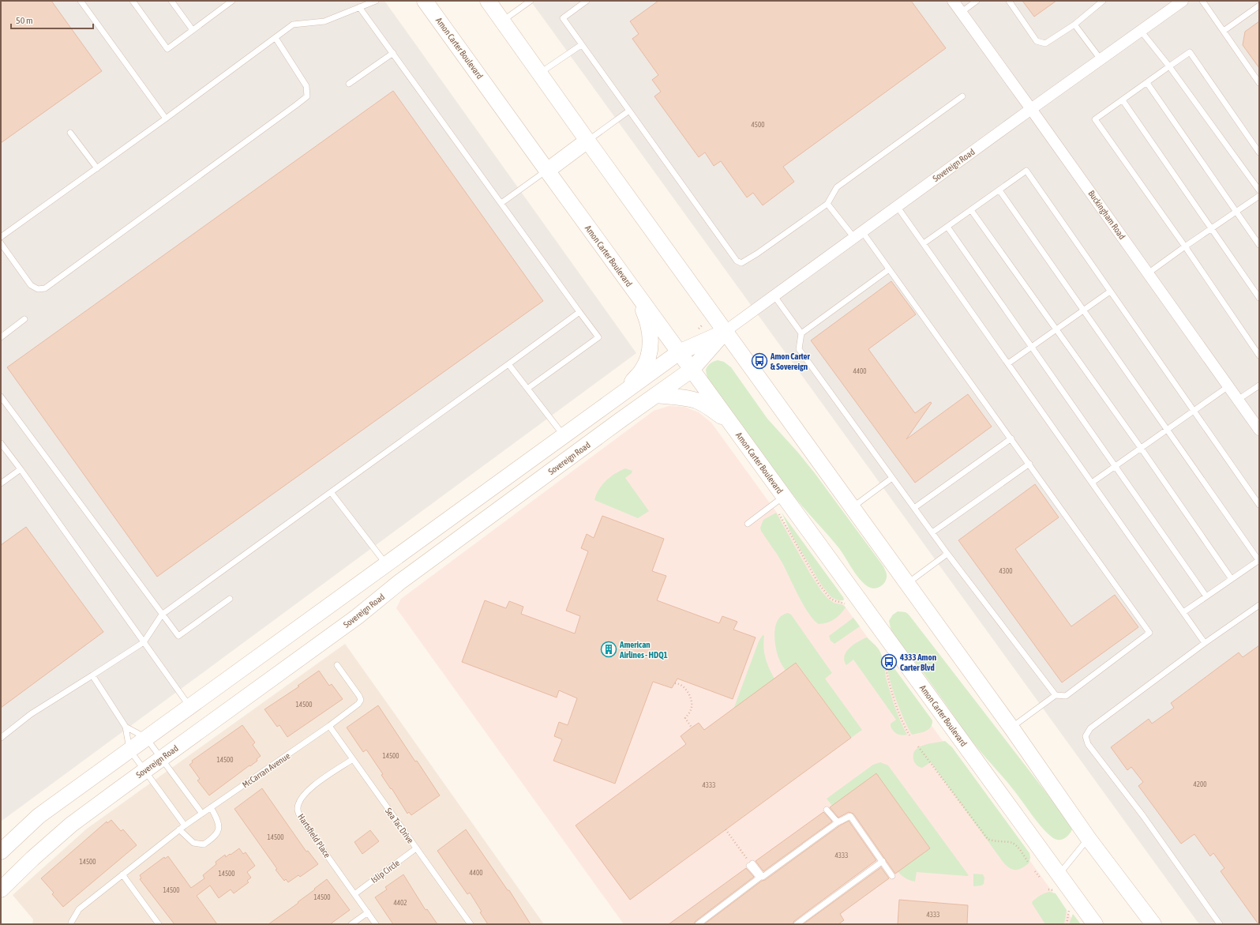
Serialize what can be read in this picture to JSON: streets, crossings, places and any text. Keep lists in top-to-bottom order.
{
  "streets": {
    "street": ["Amon Carter Boulevard", "Sovereign Road", "Buckingham Road"],
    "lane": [
      "McCarran Avenue",
      "Sea Tac Drive",
      "Hartsfield Place",
      "Islip Circle"
    ]
  },
  "crossings": [
    ["Amon Carter Boulevard", "Sovereign Road"],
    ["Sovereign Road", "Buckingham Road"],
    ["McCarran Avenue", "Sea Tac Drive"],
    ["Sea Tac Drive", "Hartsfield Place"],
    ["Sea Tac Drive", "Islip Circle"],
    ["Hartsfield Place", "Islip Circle"]
  ],
  "places": {
    "bus stop": ["Amon Carter & Sovereign", "4333 Amon Carter Blvd"],
    "building": ["American Airlines - HDQ1"]
  },
  "house_numbers": [
    "4500",
    "4400",
    "4300",
    "14500",
    "14500",
    "14500",
    "4200",
    "4333",
    "14500",
    "4333",
    "14500",
    "4400",
    "14500",
    "14500",
    "14500",
    "4402",
    "4333"
  ],
  "scale_bar": "50 m"
}
